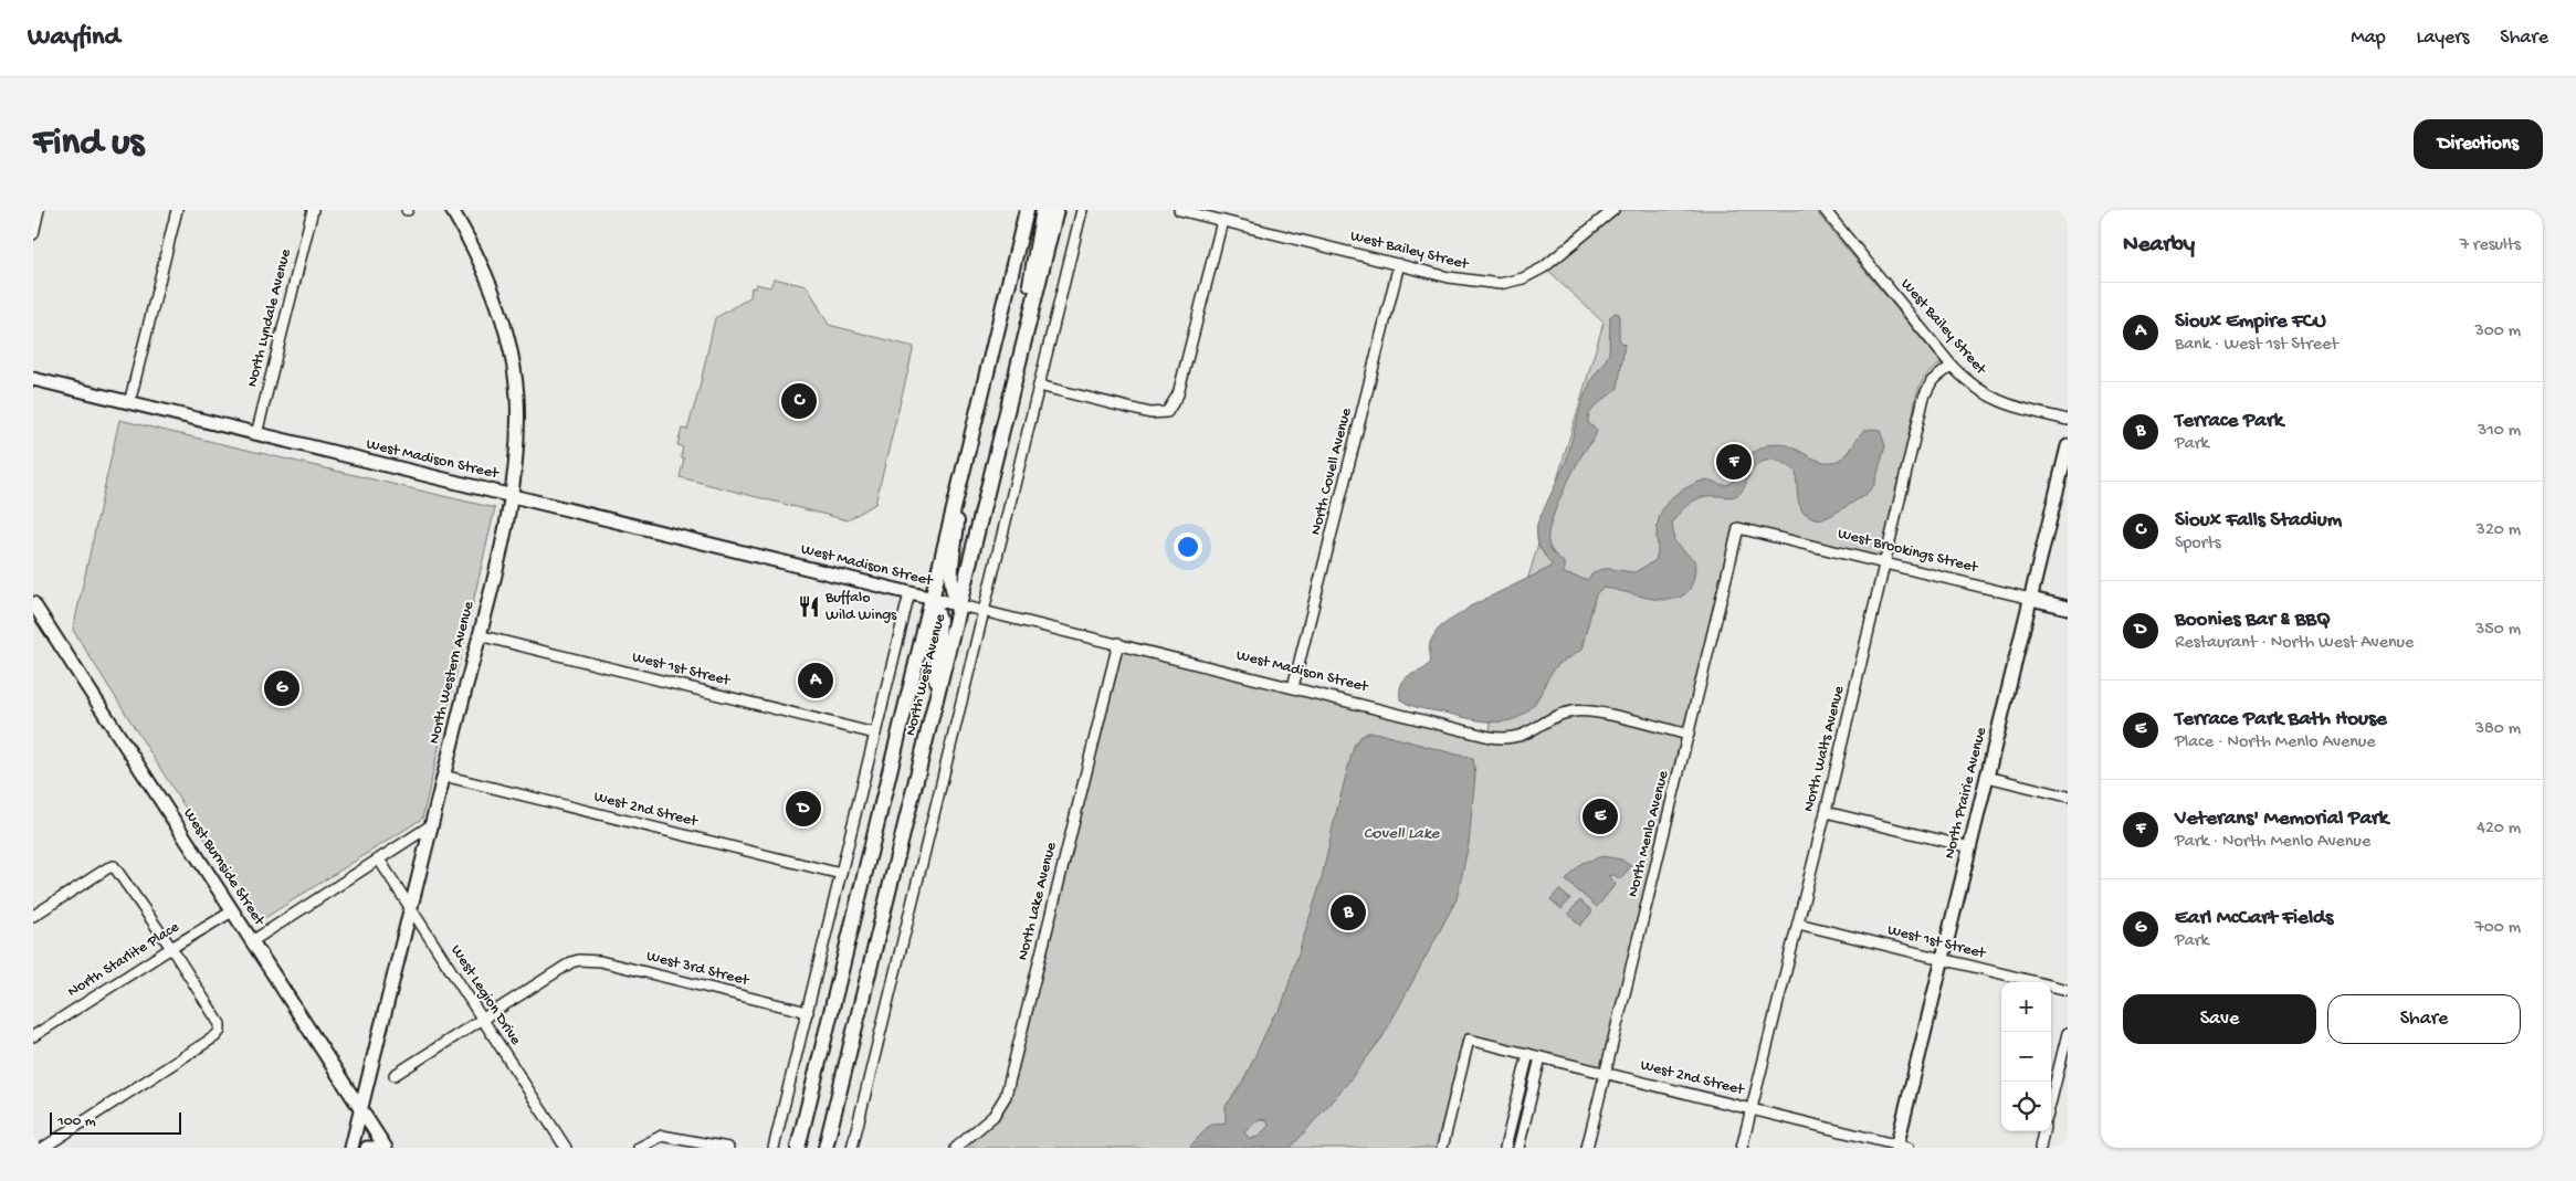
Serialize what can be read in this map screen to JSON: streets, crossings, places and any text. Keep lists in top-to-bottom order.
{
  "streets": {
    "main road": ["North West Avenue"],
    "street": [
      "West Bailey Street",
      "North Lyndale Avenue",
      "West Madison Street",
      "North Covell Avenue",
      "West Brookings Street",
      "West 1st Street",
      "North Western Avenue",
      "North Walts Avenue",
      "North Prairie Avenue",
      "West 2nd Street",
      "North Menlo Avenue",
      "West Burnside Street",
      "North Lake Avenue",
      "North Starlite Place",
      "West 3rd Street",
      "West Legion Drive"
    ]
  },
  "crossings": [
    ["West Bailey Street", "North Covell Avenue"],
    ["West Bailey Street", "North Walts Avenue"],
    ["North Lyndale Avenue", "West Madison Street"],
    ["West Madison Street", "North Covell Avenue"],
    ["West Madison Street", "North Western Avenue"],
    ["West Madison Street", "North West Avenue"],
    ["West Madison Street", "North Menlo Avenue"],
    ["West Madison Street", "North Lake Avenue"],
    ["West Brookings Street", "North Walts Avenue"],
    ["West Brookings Street", "North Prairie Avenue"],
    ["West Brookings Street", "North Menlo Avenue"],
    ["West 1st Street", "North Western Avenue"],
    ["West 1st Street", "North Walts Avenue"],
    ["West 1st Street", "North Prairie Avenue"],
    ["North Western Avenue", "West 2nd Street"],
    ["North Western Avenue", "West Burnside Street"],
    ["North Western Avenue", "West Legion Drive"],
    ["North Walts Avenue", "West 2nd Street"],
    ["North Prairie Avenue", "West 2nd Street"],
    ["West 2nd Street", "North Menlo Avenue"],
    ["West Burnside Street", "North Starlite Place"],
    ["West 3rd Street", "West Legion Drive"]
  ],
  "water": ["Covell Lake"],
  "places": {
    "restaurant": ["Buffalo Wild Wings"]
  },
  "scale_bar": "100 m",
  "page": {
    "header": "Wayfind",
    "nav": ["Map", "Layers", "Share"],
    "buttons": [
      "Directions",
      ["Save", "Share"]
    ],
    "title": "Find us",
    "heading": ["Nearby", "7 results"],
    "list": [
      {
        "mark": "A",
        "name": "Sioux Empire FCU",
        "note": "Bank · West 1st Street",
        "value": "300 m"
      },
      {
        "mark": "B",
        "name": "Terrace Park",
        "note": "Park",
        "value": "310 m"
      },
      {
        "mark": "C",
        "name": "Sioux Falls Stadium",
        "note": "Sports",
        "value": "320 m"
      },
      {
        "mark": "D",
        "name": "Boonies Bar & BBQ",
        "note": "Restaurant · North West Avenue",
        "value": "350 m"
      },
      {
        "mark": "E",
        "name": "Terrace Park Bath House",
        "note": "Place · North Menlo Avenue",
        "value": "380 m"
      },
      {
        "mark": "F",
        "name": "Veterans' Memorial Park",
        "note": "Park · North Menlo Avenue",
        "value": "420 m"
      },
      {
        "mark": "G",
        "name": "Earl McCart Fields",
        "note": "Park",
        "value": "700 m"
      }
    ],
    "pins": [
      "C",
      "F",
      "A",
      "G",
      "D",
      "E",
      "B"
    ],
    "map_buttons": ["+", "−"],
    "scale": "100 m"
  }
}
